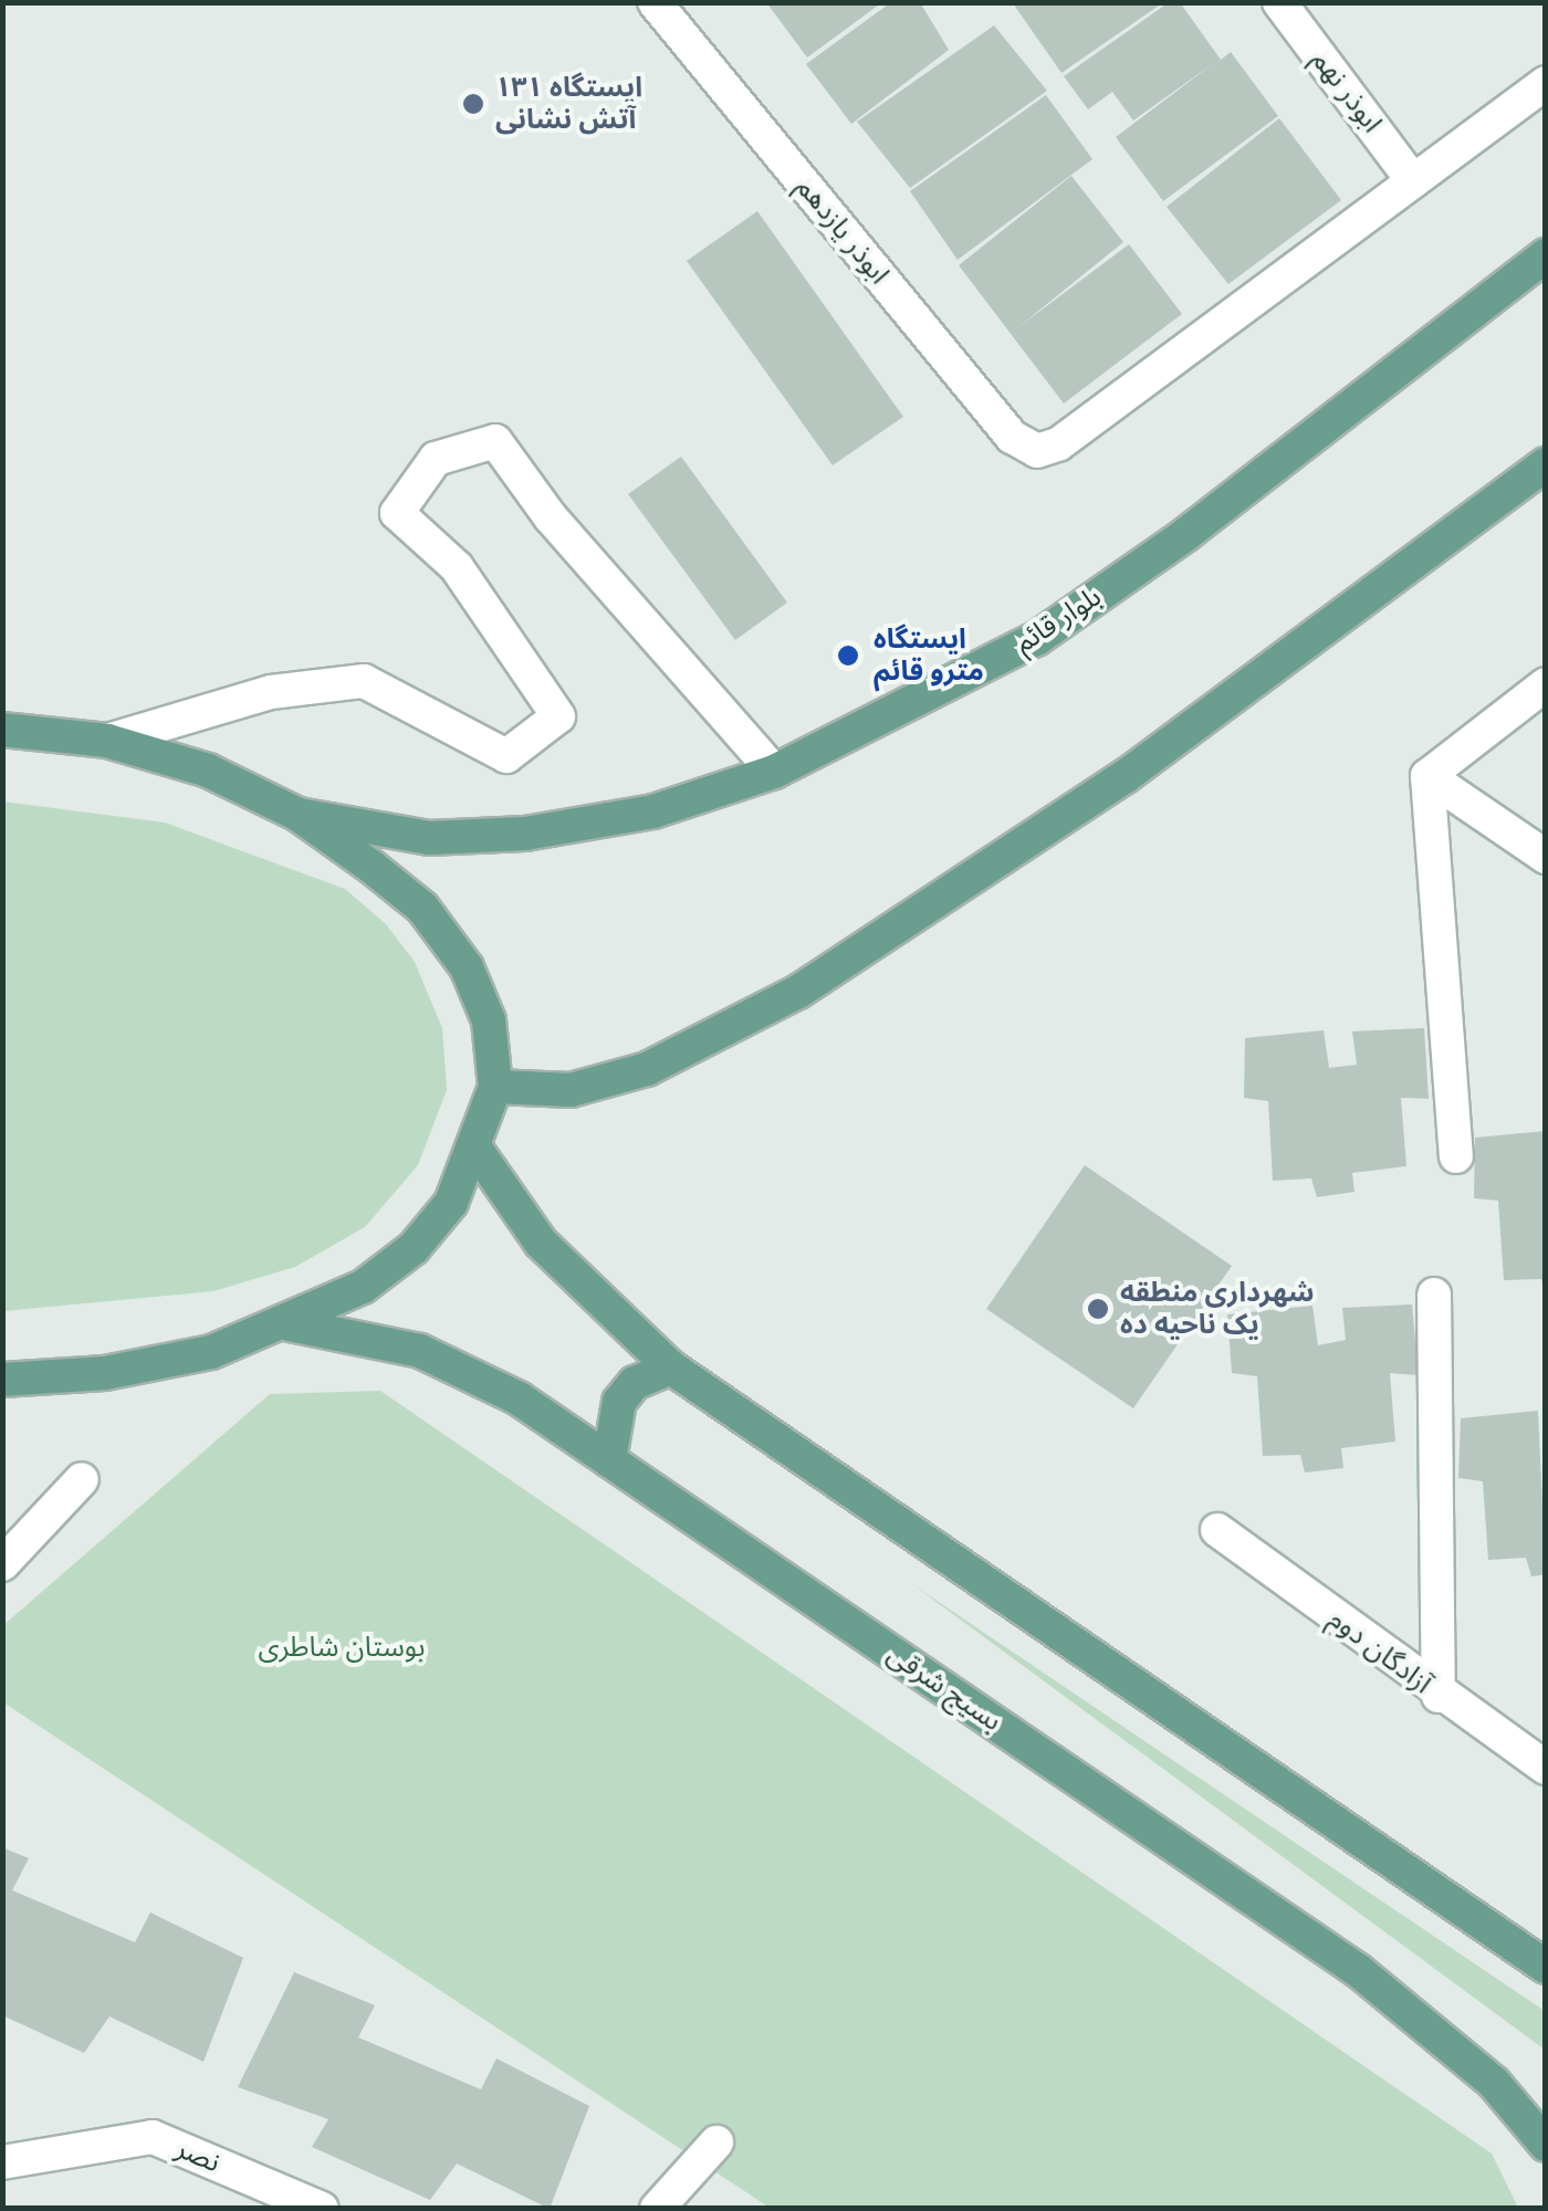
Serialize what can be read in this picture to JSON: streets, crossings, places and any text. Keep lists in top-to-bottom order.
{
  "streets": {
    "main road": ["بلوار قائم", "بسیج شرقی"],
    "street": [
      "ابوذر نهم",
      "ابوذر یازدهم",
      "آزادگان دوم",
      "نصر"
    ]
  },
  "crossings": [
    ["ابوذر نهم", "ابوذر یازدهم"]
  ],
  "parks": ["بوستان شاطری"],
  "places": ["ایستگاه ۱۳۱ آتش نشانی", "ایستگاه مترو قائم", "شهرداری منطقه یک ناحیه ده"]
}
